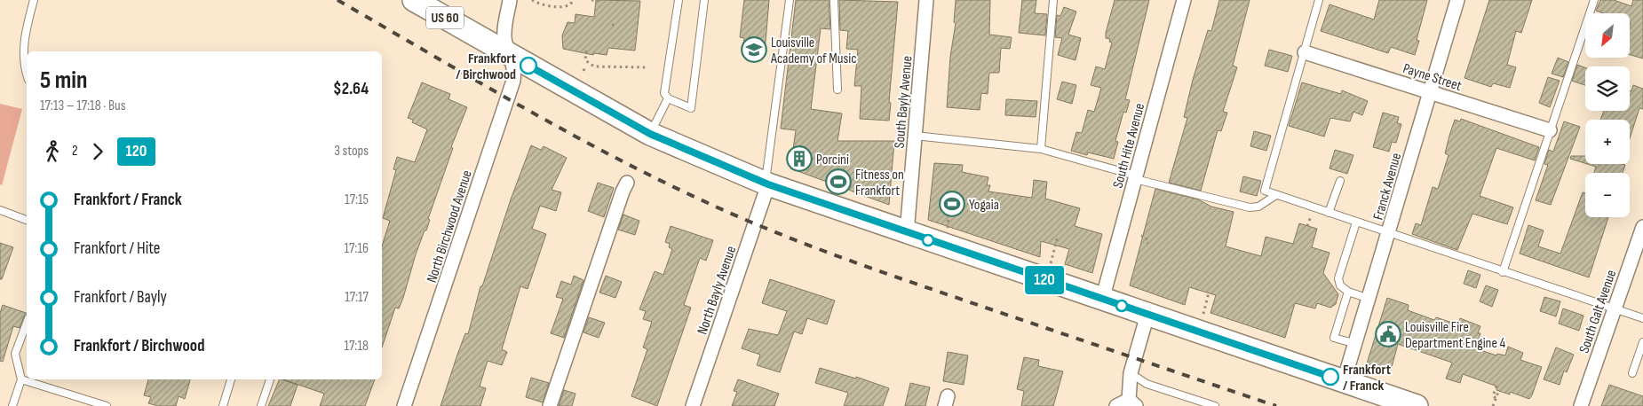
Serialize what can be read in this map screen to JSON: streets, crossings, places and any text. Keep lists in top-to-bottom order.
{
  "streets": {
    "main road": ["US 60"],
    "street": [
      "Payne Street",
      "South Bayly Avenue",
      "South Hite Avenue",
      "Franck Avenue",
      "North Birchwood Avenue",
      "North Bayly Avenue",
      "South Galt Avenue"
    ]
  },
  "crossings": [
    ["US 60", "South Bayly Avenue"],
    ["US 60", "South Hite Avenue"],
    ["US 60", "Franck Avenue"],
    ["US 60", "North Birchwood Avenue"],
    ["US 60", "North Bayly Avenue"],
    ["Payne Street", "Franck Avenue"]
  ],
  "places": {
    "school or university": ["Louisville Academy of Music"],
    "other": ["Frankfort / Birchwood", "Frankfort / Franck"],
    "building": ["Porcini"],
    "sports": ["Fitness on Frankfort", "Yogaia"],
    "public building": ["Louisville Fire Department Engine 4"]
  },
  "lines": ["bus line 120"],
  "north": "bottom left",
  "page": {
    "on_map": "120",
    "map_buttons": ["+", "−"],
    "heading": ["5 min", "17:13 – 17:18 · Bus", "$2.64"],
    "legs": ["2", "120", "3 stops"],
    "list": [
      {
        "name": "Frankfort / Franck",
        "value": "17:15"
      },
      {
        "name": "Frankfort / Hite",
        "value": "17:16"
      },
      {
        "name": "Frankfort / Bayly",
        "value": "17:17"
      },
      {
        "name": "Frankfort / Birchwood",
        "value": "17:18"
      }
    ]
  }
}
